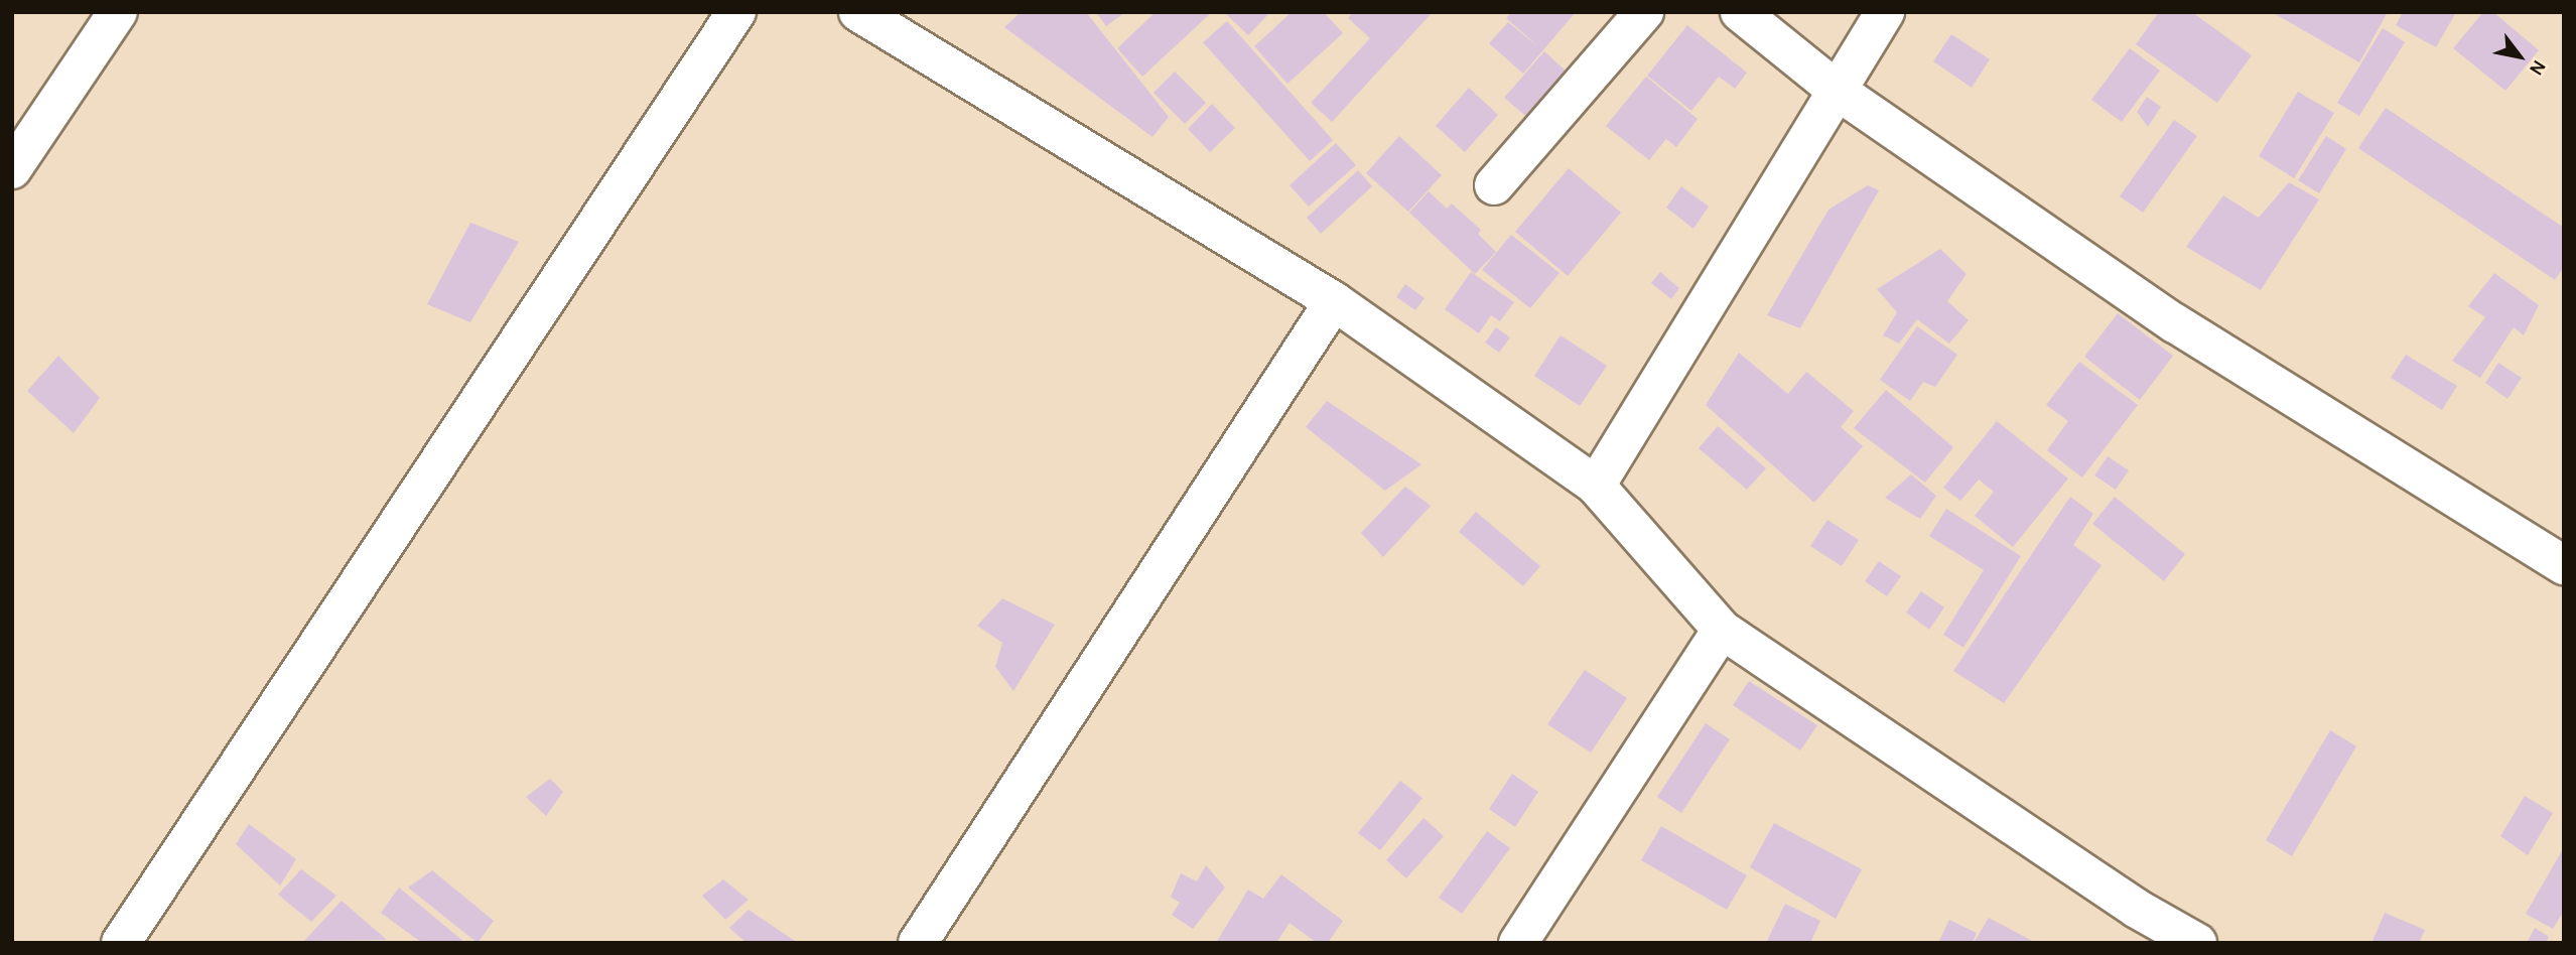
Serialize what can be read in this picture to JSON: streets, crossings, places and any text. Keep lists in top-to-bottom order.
{
  "north": "bottom right"
}
